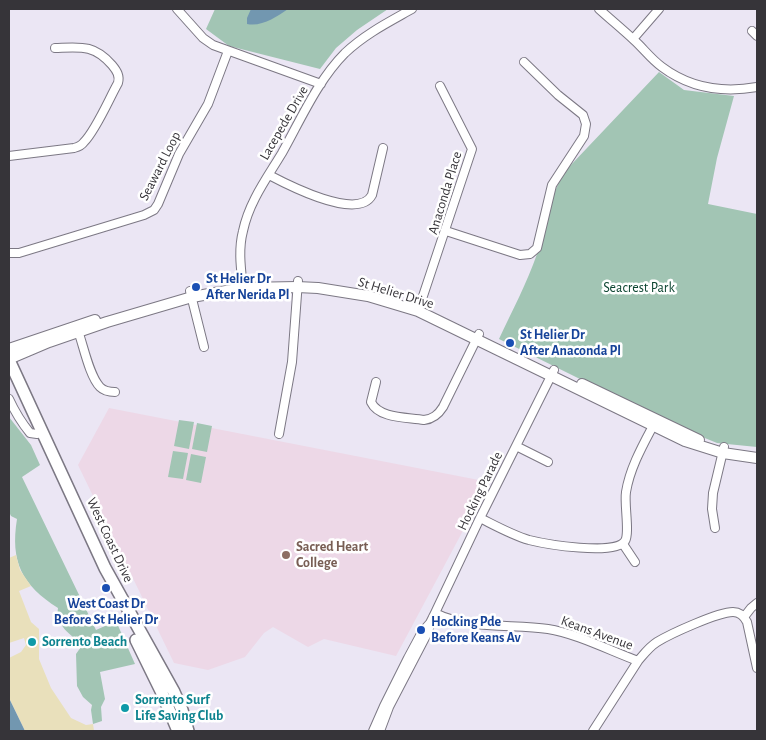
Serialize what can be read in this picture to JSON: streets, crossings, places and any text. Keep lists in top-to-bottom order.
{
  "streets": {
    "main road": ["West Coast Drive"],
    "street": [
      "Lacepede Drive",
      "Seaward Loop",
      "Anaconda Place",
      "St Helier Drive",
      "Hocking Parade",
      "Keans Avenue"
    ]
  },
  "crossings": [
    ["Lacepede Drive", "St Helier Drive"],
    ["Anaconda Place", "St Helier Drive"],
    ["St Helier Drive", "Hocking Parade"],
    ["St Helier Drive", "West Coast Drive"],
    ["Hocking Parade", "Keans Avenue"]
  ],
  "parks": ["Seacrest Park"],
  "places": [
    "St Helier Dr After Nerida Pl",
    "St Helier Dr After Anaconda Pl",
    "Sacred Heart College",
    "West Coast Dr Before St Helier Dr",
    "Hocking Pde Before Keans Av",
    "Sorrento Beach",
    "Sorrento Surf Life Saving Club"
  ]
}
